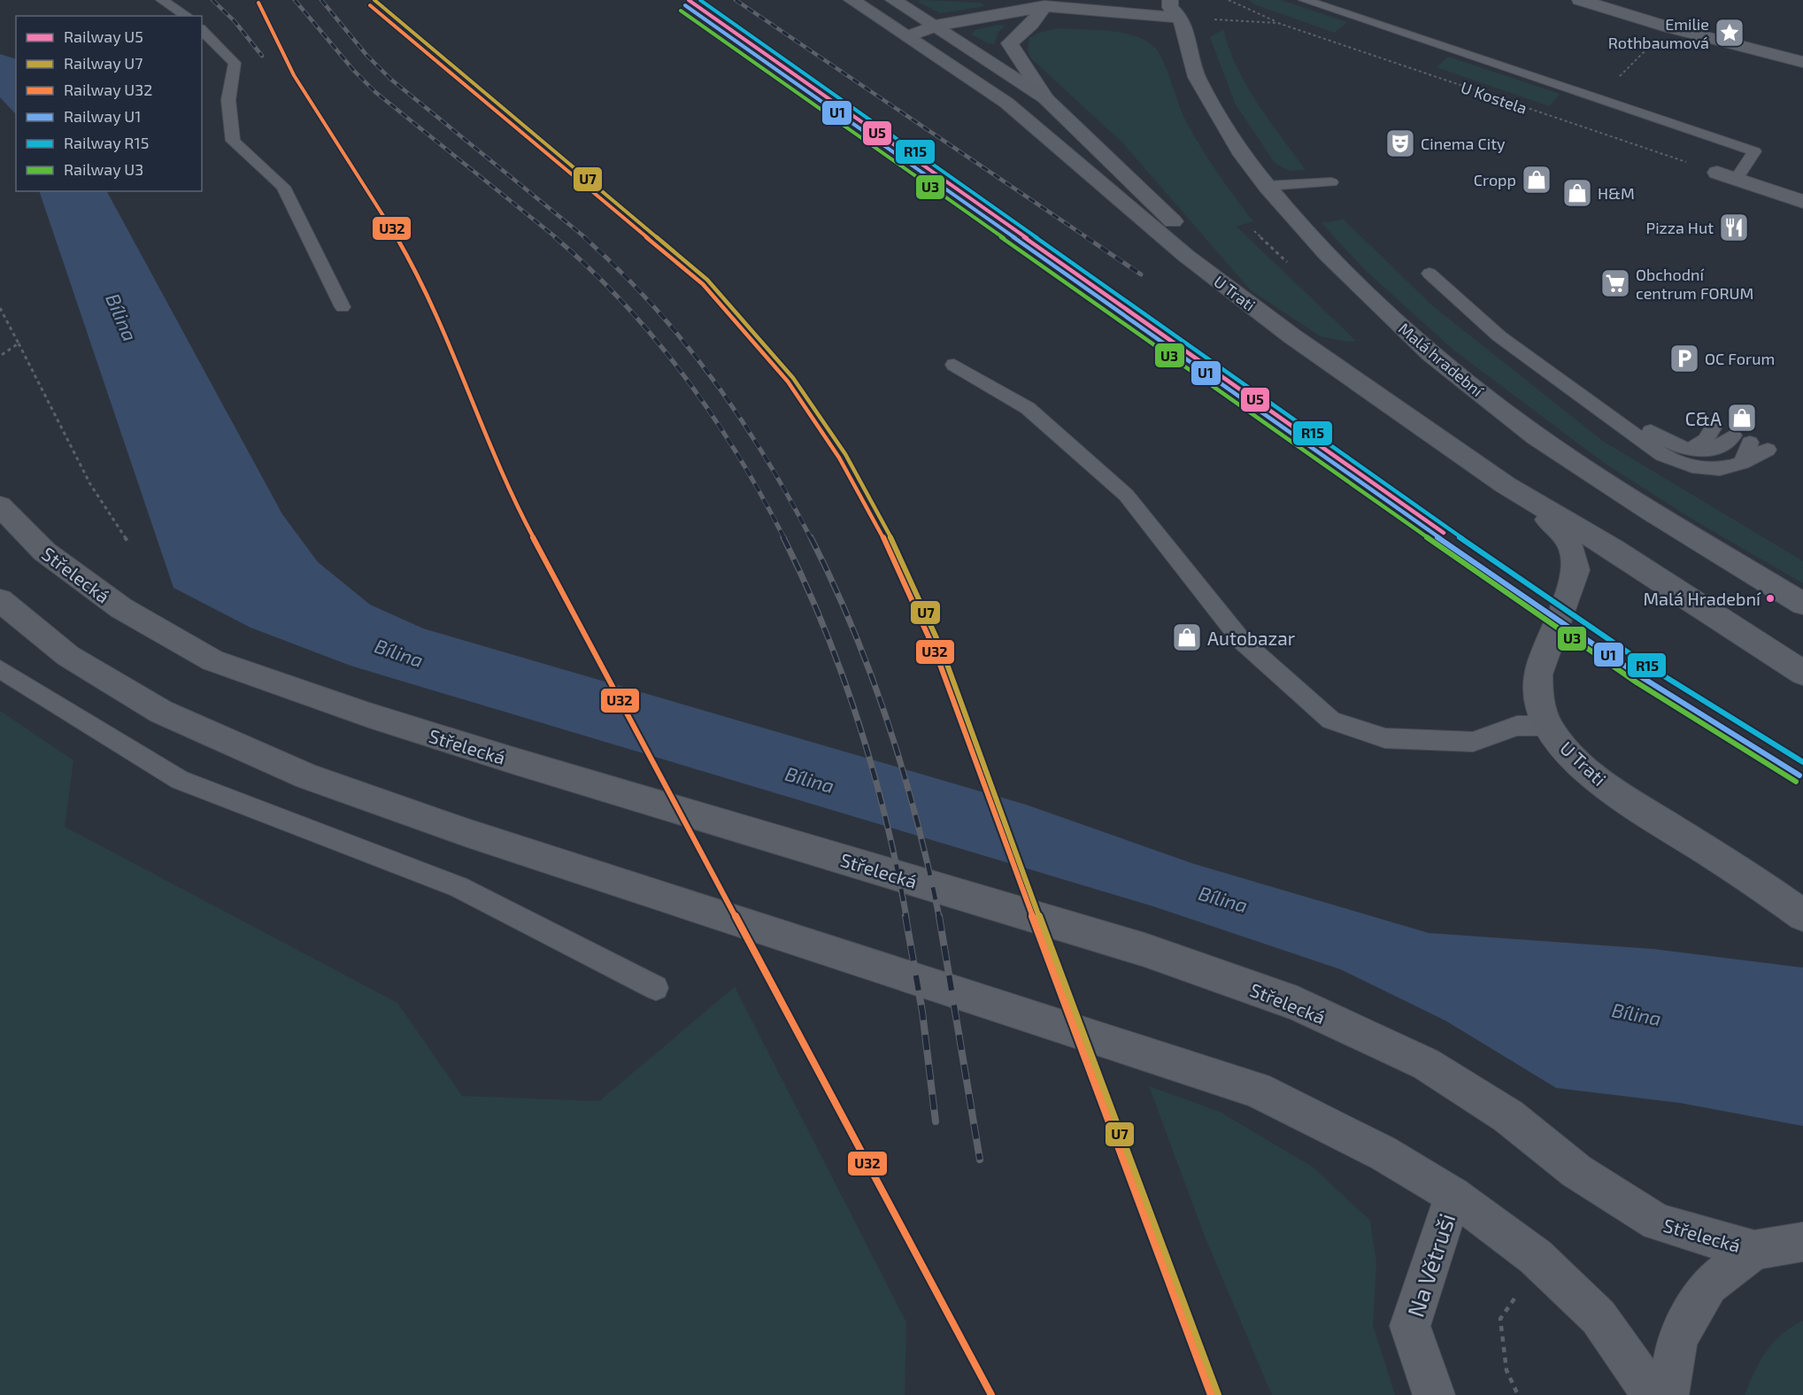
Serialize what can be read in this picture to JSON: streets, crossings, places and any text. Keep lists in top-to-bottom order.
{
  "streets": {
    "main road": ["U Trati", "Střelecká"],
    "street": ["Malá hradební", "Na Větruši"],
    "path": ["U Kostela"]
  },
  "crossings": [
    ["U Kostela", "Malá hradební"]
  ],
  "water": ["Bílina"],
  "places": {
    "place": ["Emilie Rothbaumová"],
    "theatre": ["Cinema City"],
    "shop": [
      "Cropp",
      "H&M",
      "C&A",
      "Autobazar"
    ],
    "restaurant": ["Pizza Hut"],
    "supermarket": ["Obchodní centrum FORUM"],
    "parking": ["OC Forum"],
    "other": ["Malá Hradební"]
  },
  "lines": [
    "rail line U5",
    "rail line U7",
    "rail line R15",
    "rail line U32",
    "rail line U1",
    "rail line U3"
  ],
  "legend": [
    "Railway U5",
    "Railway U7",
    "Railway U32",
    "Railway U1",
    "Railway R15",
    "Railway U3"
  ]
}
